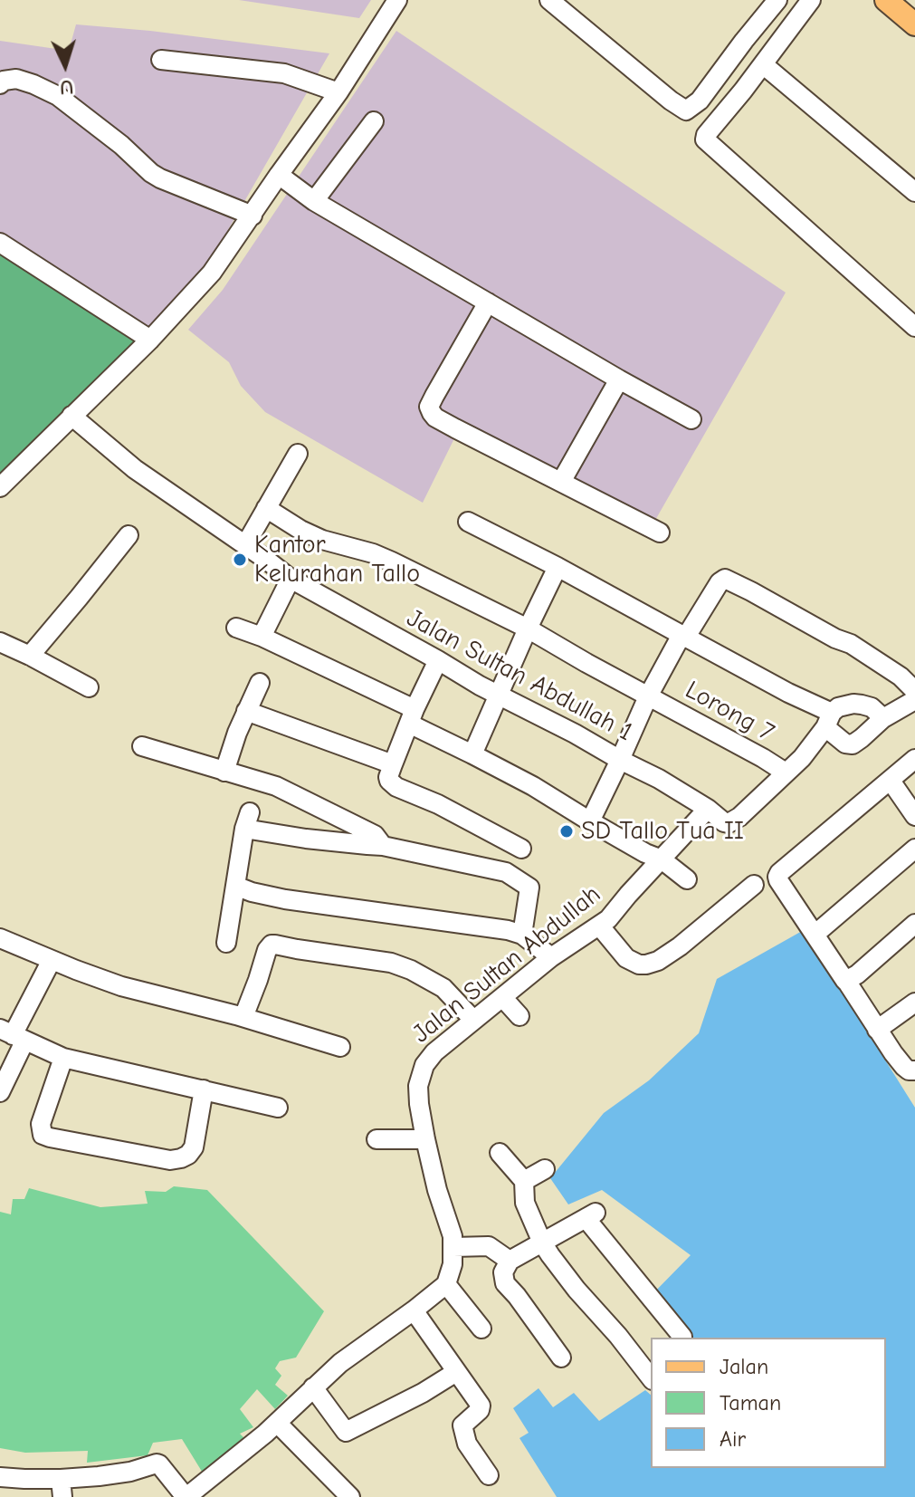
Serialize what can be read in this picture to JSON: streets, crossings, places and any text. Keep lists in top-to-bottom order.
{
  "streets": {
    "street": ["Jalan Sultan Abdullah 1", "Lorong 7", "Jalan Sultan Abdullah"]
  },
  "crossings": [
    ["Jalan Sultan Abdullah 1", "Lorong 7"],
    ["Jalan Sultan Abdullah 1", "Jalan Sultan Abdullah"]
  ],
  "places": ["Kantor Kelurahan Tallo", "SD Tallo Tua II"],
  "legend": ["Jalan", "Taman", "Air"],
  "north": "bottom"
}
